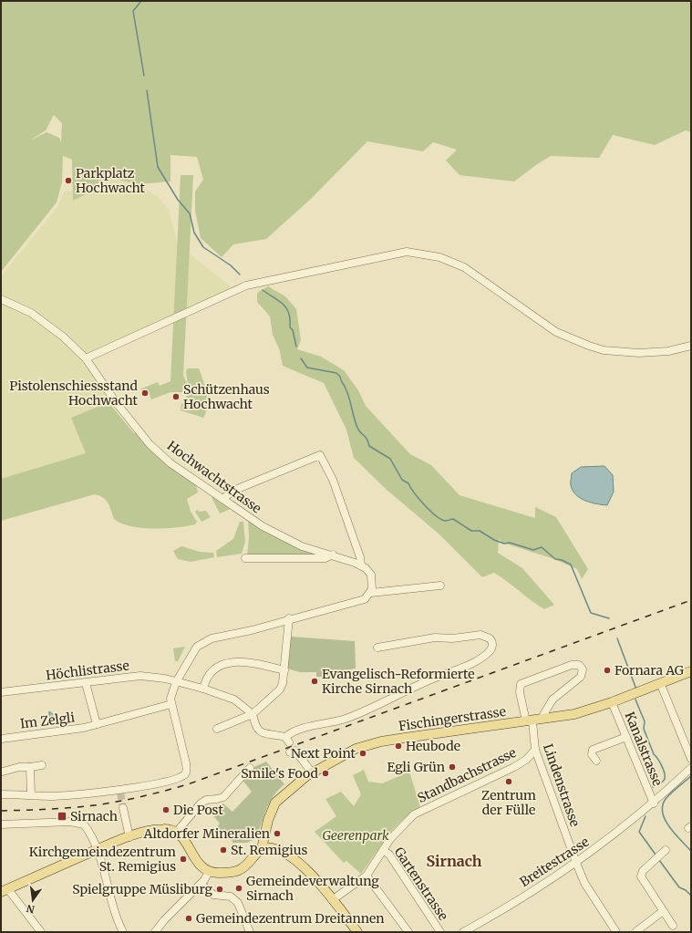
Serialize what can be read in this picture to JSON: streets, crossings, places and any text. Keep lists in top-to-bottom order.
{
  "streets": {
    "main road": ["Fischingerstrasse"],
    "street": [
      "Hochwachtstrasse",
      "Höchlistrasse",
      "Im Zelgli",
      "Kanalstrasse",
      "Standbachstrasse",
      "Lindenstrasse",
      "Breitestrasse",
      "Gartenstrasse"
    ]
  },
  "crossings": [
    ["Fischingerstrasse", "Kanalstrasse"],
    ["Fischingerstrasse", "Lindenstrasse"],
    ["Kanalstrasse", "Breitestrasse"],
    ["Standbachstrasse", "Lindenstrasse"],
    ["Standbachstrasse", "Gartenstrasse"],
    ["Lindenstrasse", "Breitestrasse"]
  ],
  "districts": ["Sirnach"],
  "parks": ["Geerenpark"],
  "places": {
    "other": [
      "Parkplatz Hochwacht",
      "Pistolenschiessstand Hochwacht",
      "Schützenhaus Hochwacht",
      "Fornara AG",
      "Evangelisch-Reformierte Kirche Sirnach",
      "Heubode",
      "Next Point",
      "Egli Grün",
      "Smile's Food",
      "Zentrum der Fülle",
      "Die Post",
      "Altdorfer Mineralien",
      "St. Remigius",
      "Kirchgemeindezentrum St. Remigius",
      "Gemeindeverwaltung Sirnach",
      "Spielgruppe Müsliburg",
      "Gemeindezentrum Dreitannen"
    ],
    "transit": ["Sirnach"]
  },
  "north": "bottom"
}
